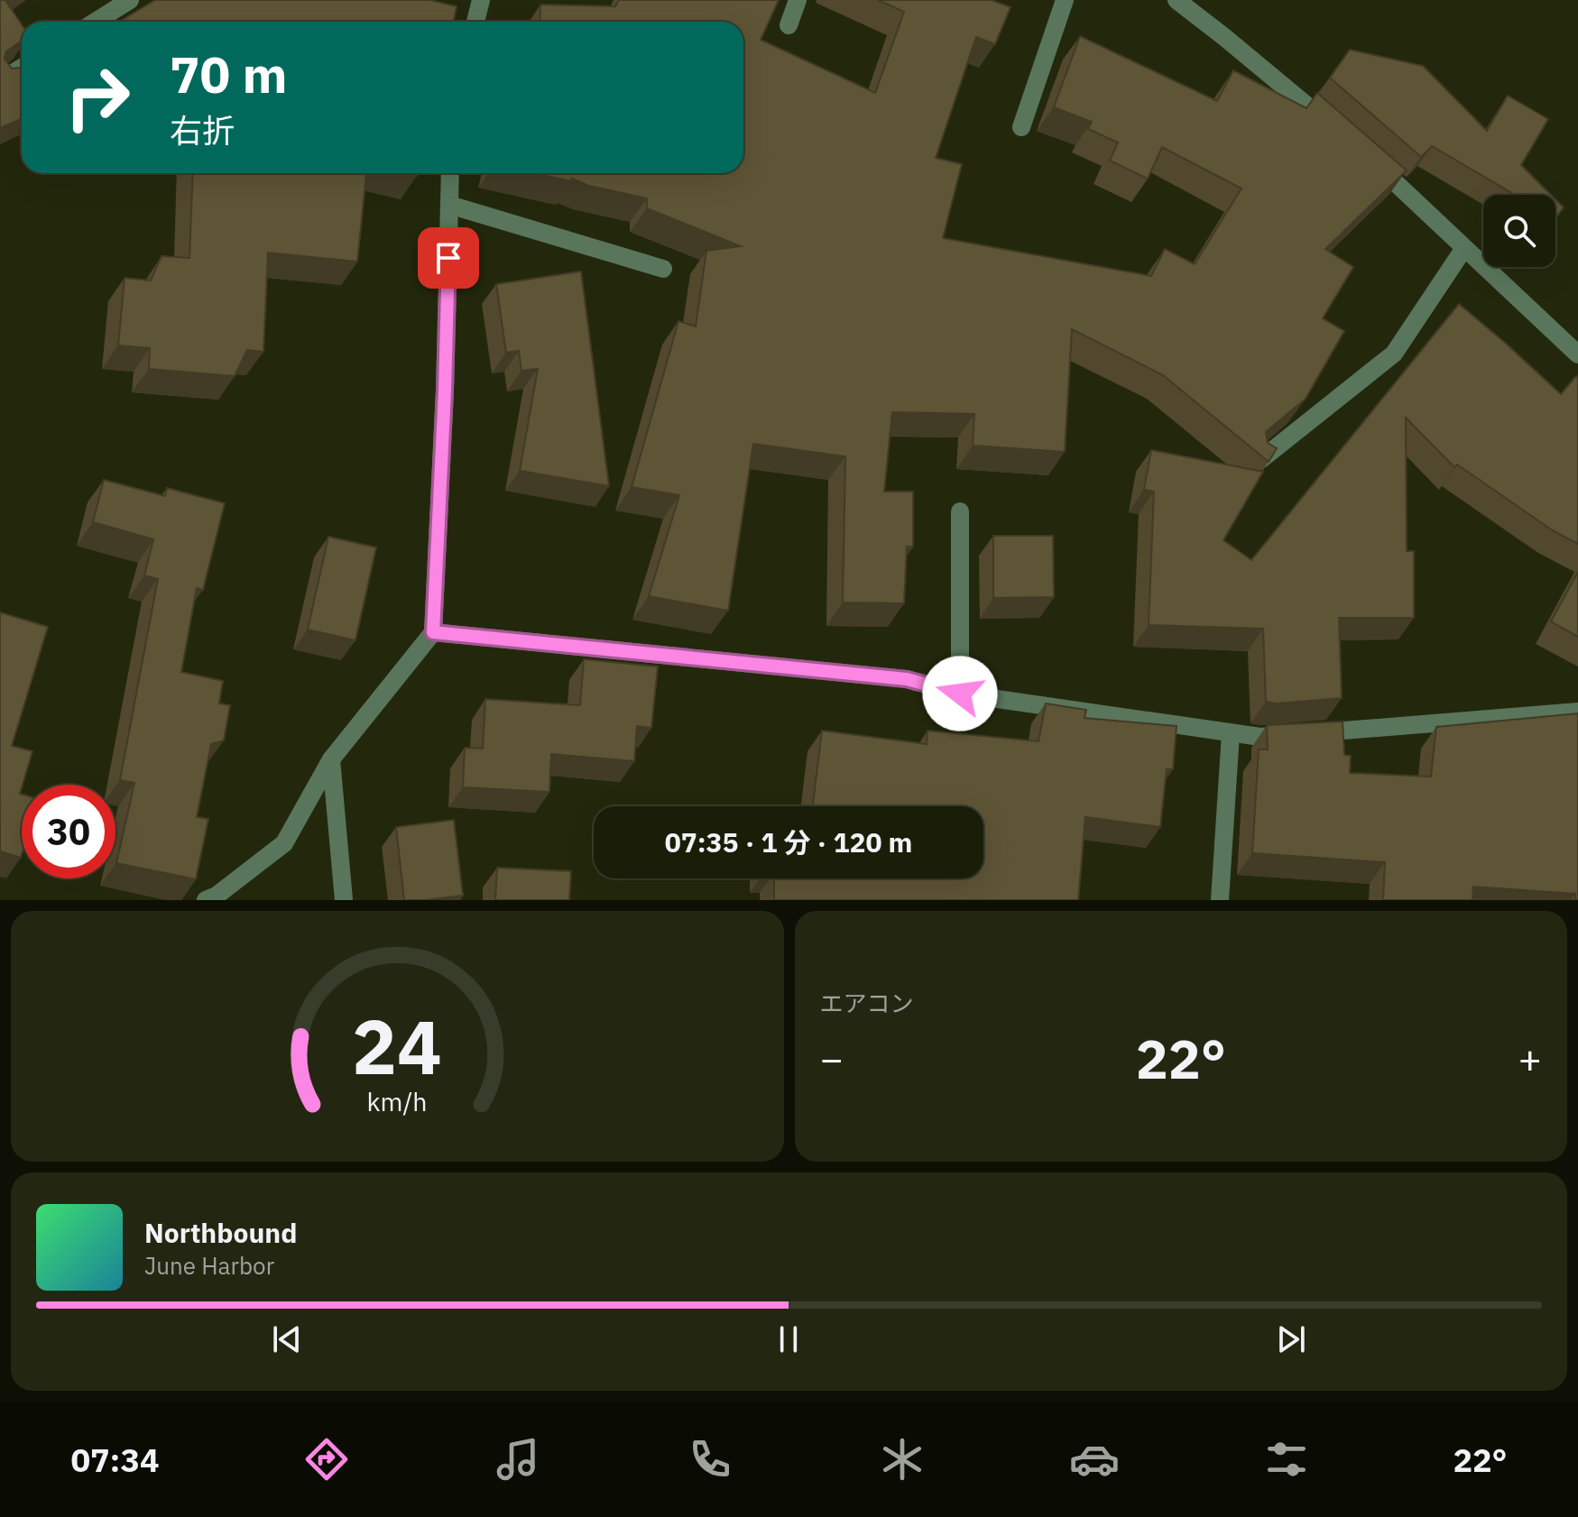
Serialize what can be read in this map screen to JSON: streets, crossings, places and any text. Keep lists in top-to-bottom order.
{
  "page": {
    "turn": ["70 m", "右折"],
    "limit": "30",
    "trip": "07:35 · 1 分 · 120 m",
    "tile": "エアコン",
    "heat": ["−", "22°", "+"],
    "song": ["Northbound", "June Harbor"],
    "tabs": ["07:34", "22°"],
    "gauge": ["24", "km/h"]
  }
}
